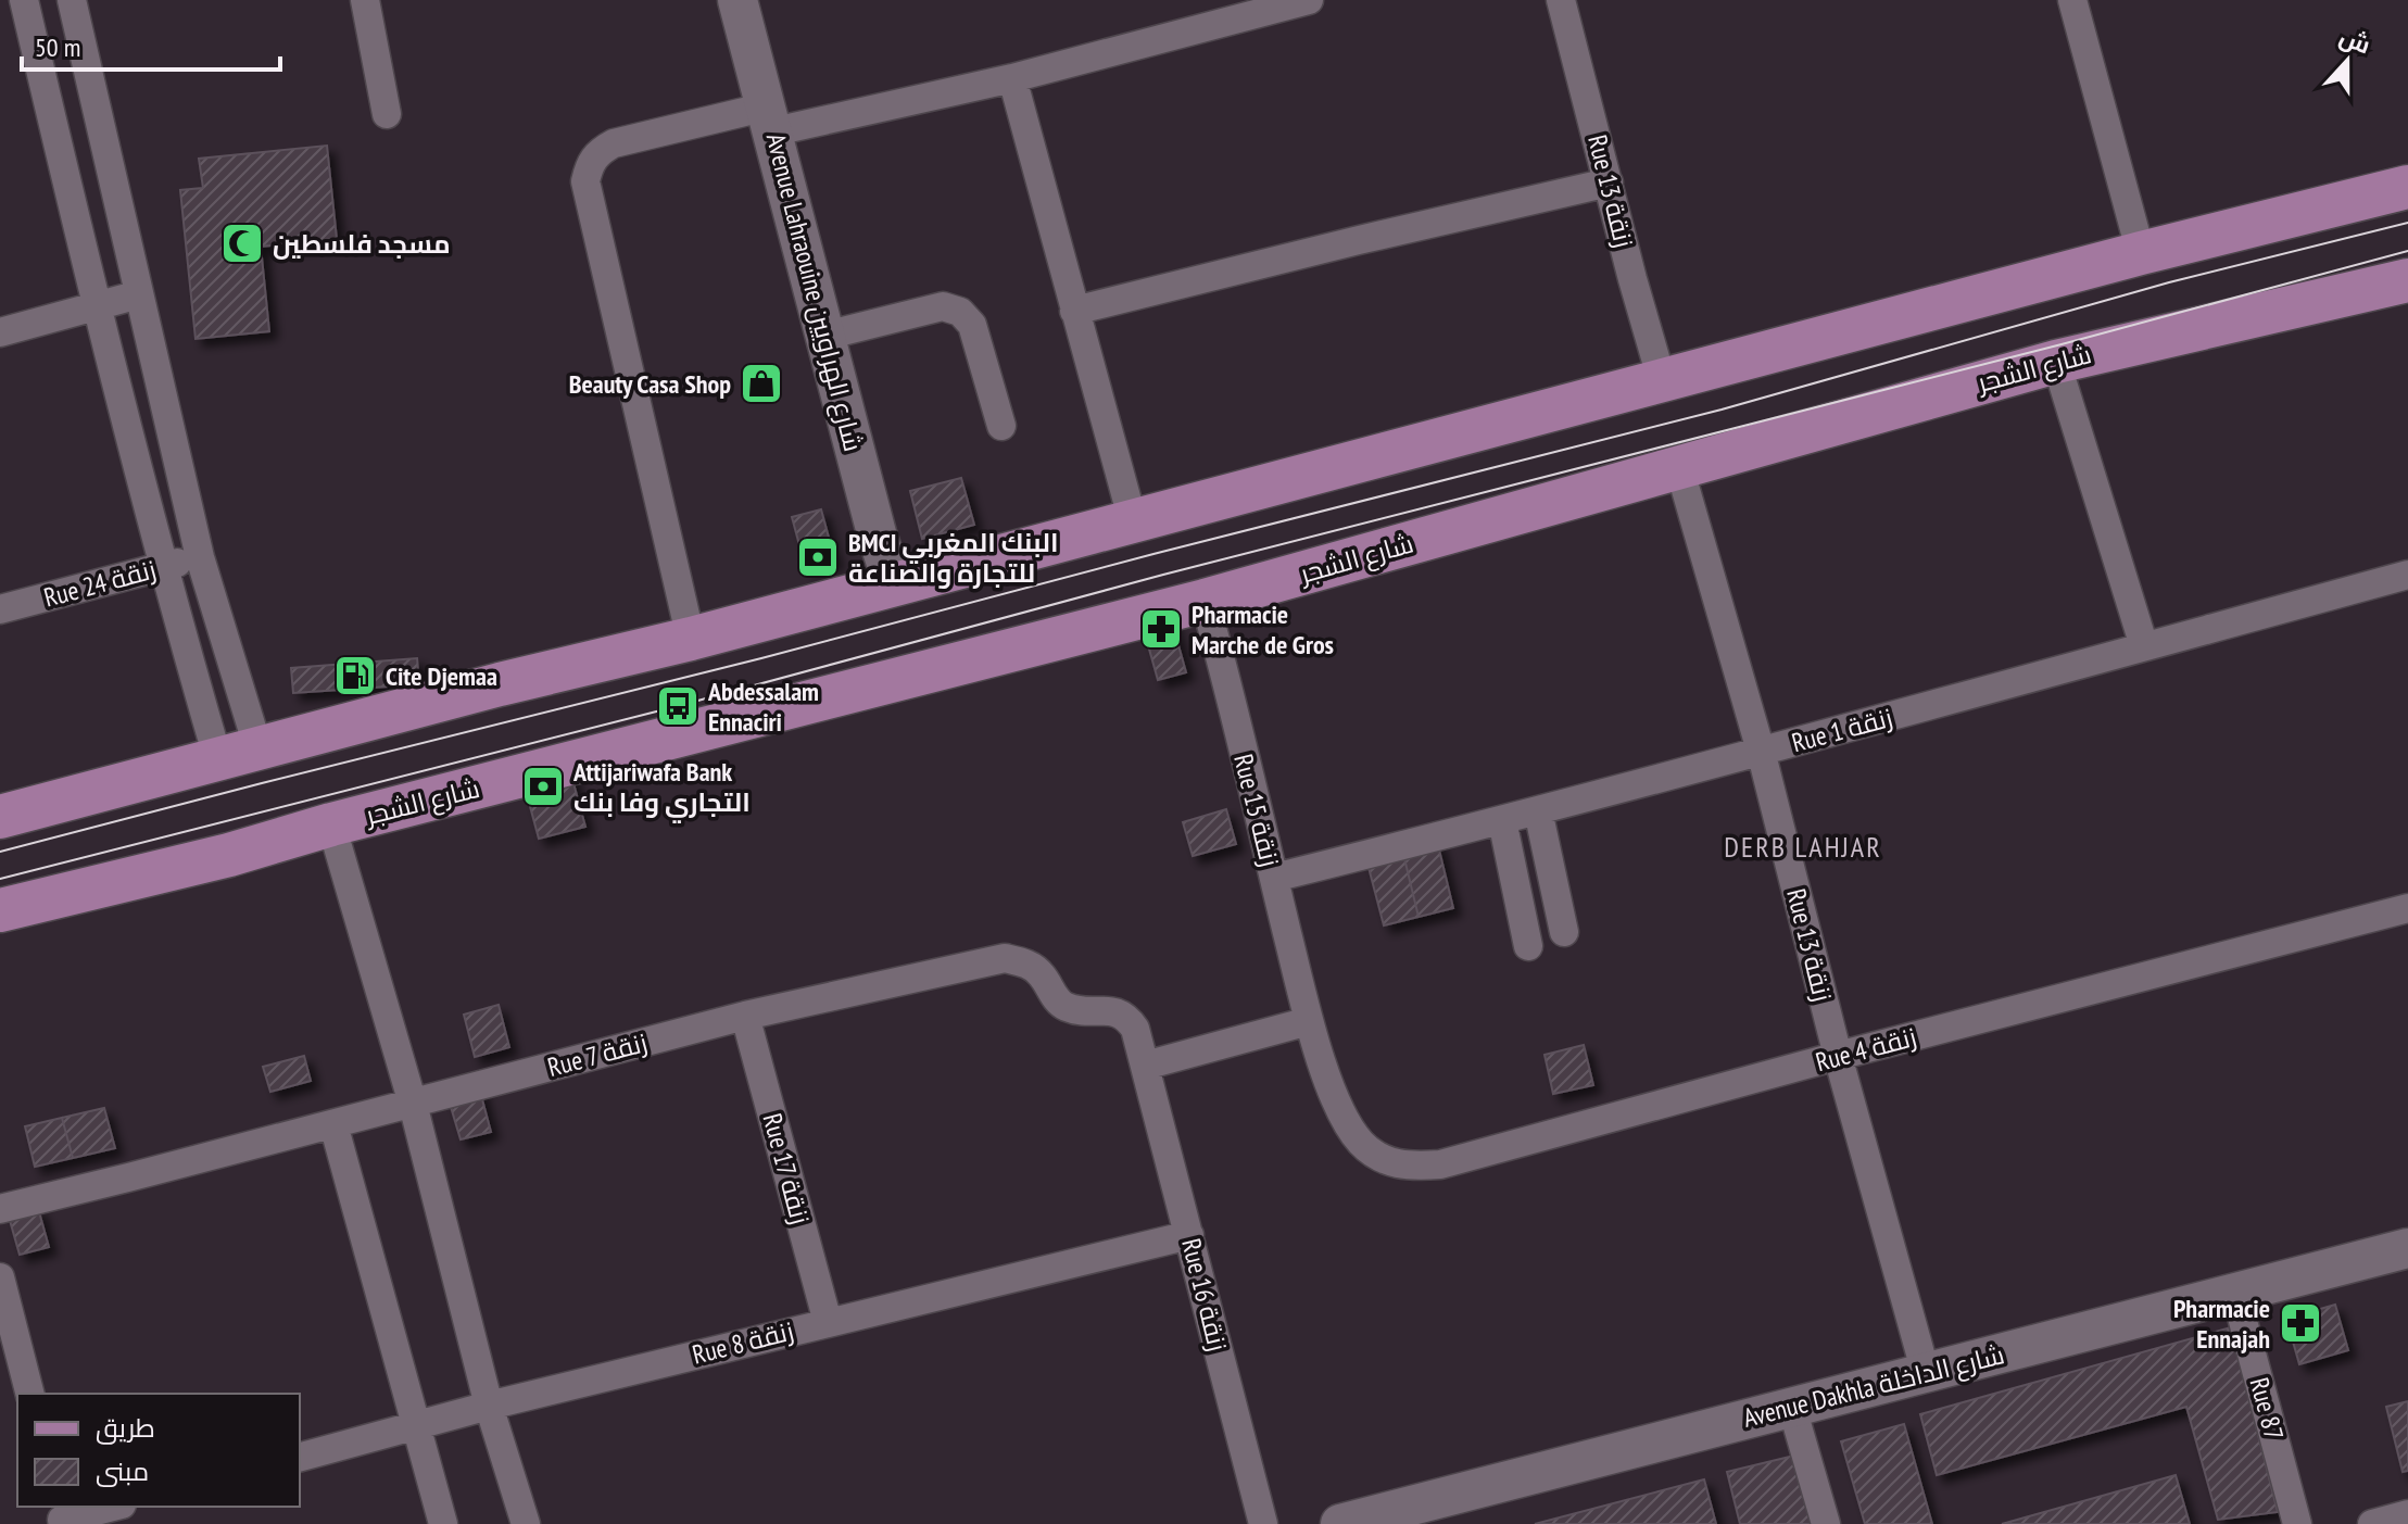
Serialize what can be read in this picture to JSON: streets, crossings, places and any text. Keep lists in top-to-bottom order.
{
  "streets": {
    "main road": ["شارع الشجر"],
    "street": [
      "Rue 13 زنقة",
      "Avenue Lahraouine شارع الهراويين",
      "Rue 24 زنقة",
      "Rue 1 زنقة",
      "Rue 15 زنقة",
      "Rue 4 زنقة",
      "Rue 7 زنقة",
      "Rue 17 زنقة",
      "Rue 16 زنقة",
      "Rue 8 زنقة",
      "Avenue Dakhla شارع الداخلة",
      "Rue 87"
    ]
  },
  "crossings": [
    ["Rue 13 زنقة", "شارع الشجر"],
    ["Rue 13 زنقة", "Rue 1 زنقة"],
    ["Rue 13 زنقة", "Rue 4 زنقة"],
    ["Rue 13 زنقة", "Avenue Dakhla شارع الداخلة"],
    ["شارع الشجر", "Rue 15 زنقة"],
    ["Rue 1 زنقة", "Rue 15 زنقة"],
    ["Rue 15 زنقة", "Rue 4 زنقة"],
    ["Rue 7 زنقة", "Rue 17 زنقة"],
    ["Rue 7 زنقة", "Rue 16 زنقة"],
    ["Rue 17 زنقة", "Rue 8 زنقة"],
    ["Rue 16 زنقة", "Rue 8 زنقة"],
    ["Avenue Dakhla شارع الداخلة", "Rue 87"]
  ],
  "districts": ["DERB LAHJAR"],
  "places": {
    "mosque": ["مسجد فلسطين"],
    "shop": ["Beauty Casa Shop"],
    "bank": ["BMCI البنك المغربي للتجارة والصناعة", "Attijariwafa Bank التجاري وفا بنك"],
    "pharmacy": ["Pharmacie Marche de Gros", "Pharmacie Ennajah"],
    "fuel station": ["Cite Djemaa"],
    "bus stop": ["Abdessalam Ennaciri"]
  },
  "legend": ["طريق", "مبنى"],
  "scale_bar": "50 m",
  "north": "top"
}
